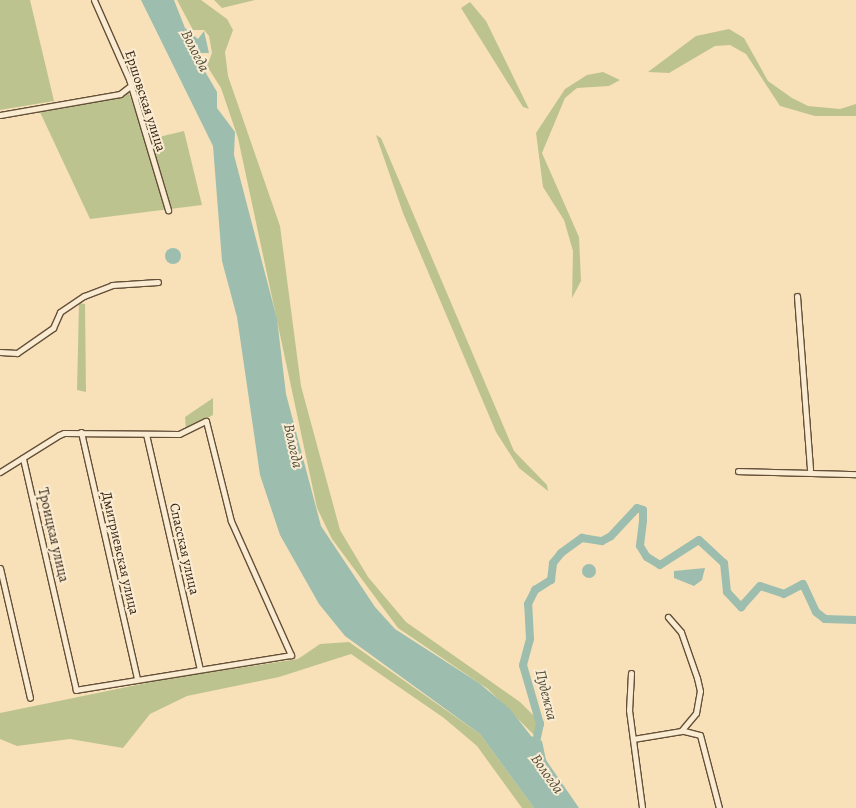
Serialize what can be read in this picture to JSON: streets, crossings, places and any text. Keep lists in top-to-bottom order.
{
  "streets": {
    "street": [
      "Ершовская улица",
      "Троицкая улица",
      "Спасская улица",
      "Дмитриевская улица"
    ]
  },
  "crossings": [
    ["Троицкая улица", "Дмитриевская улица"]
  ],
  "water": ["Вологда", "Пудежка"]
}
